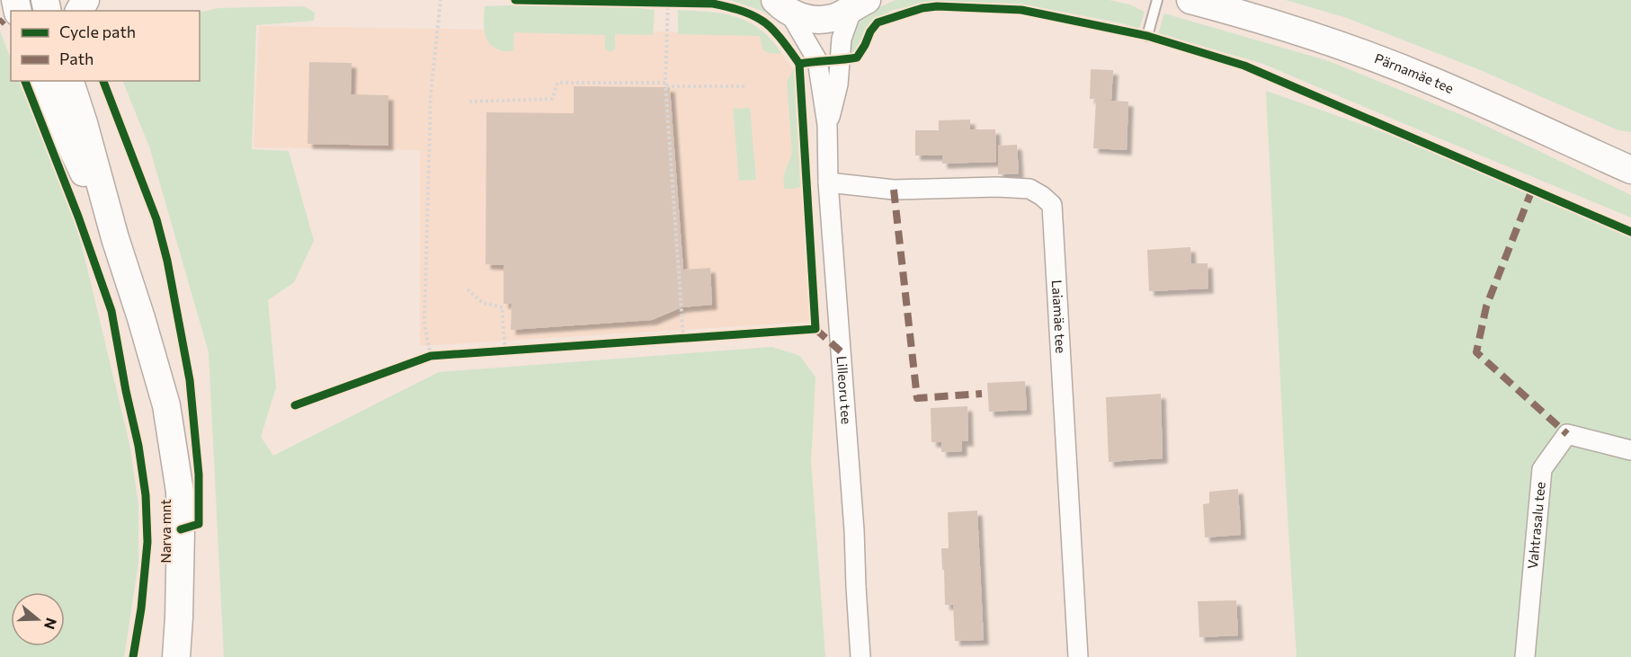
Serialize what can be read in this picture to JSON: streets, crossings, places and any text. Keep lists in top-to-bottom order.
{
  "streets": {
    "main road": ["Pärnamäe tee", "Narva mnt"],
    "street": ["Laiamäe tee", "Lilleoru tee", "Vahtrasalu tee"]
  },
  "crossings": [
    ["Laiamäe tee", "Lilleoru tee"]
  ],
  "legend": ["Cycle path", "Path"],
  "north": "right"
}
